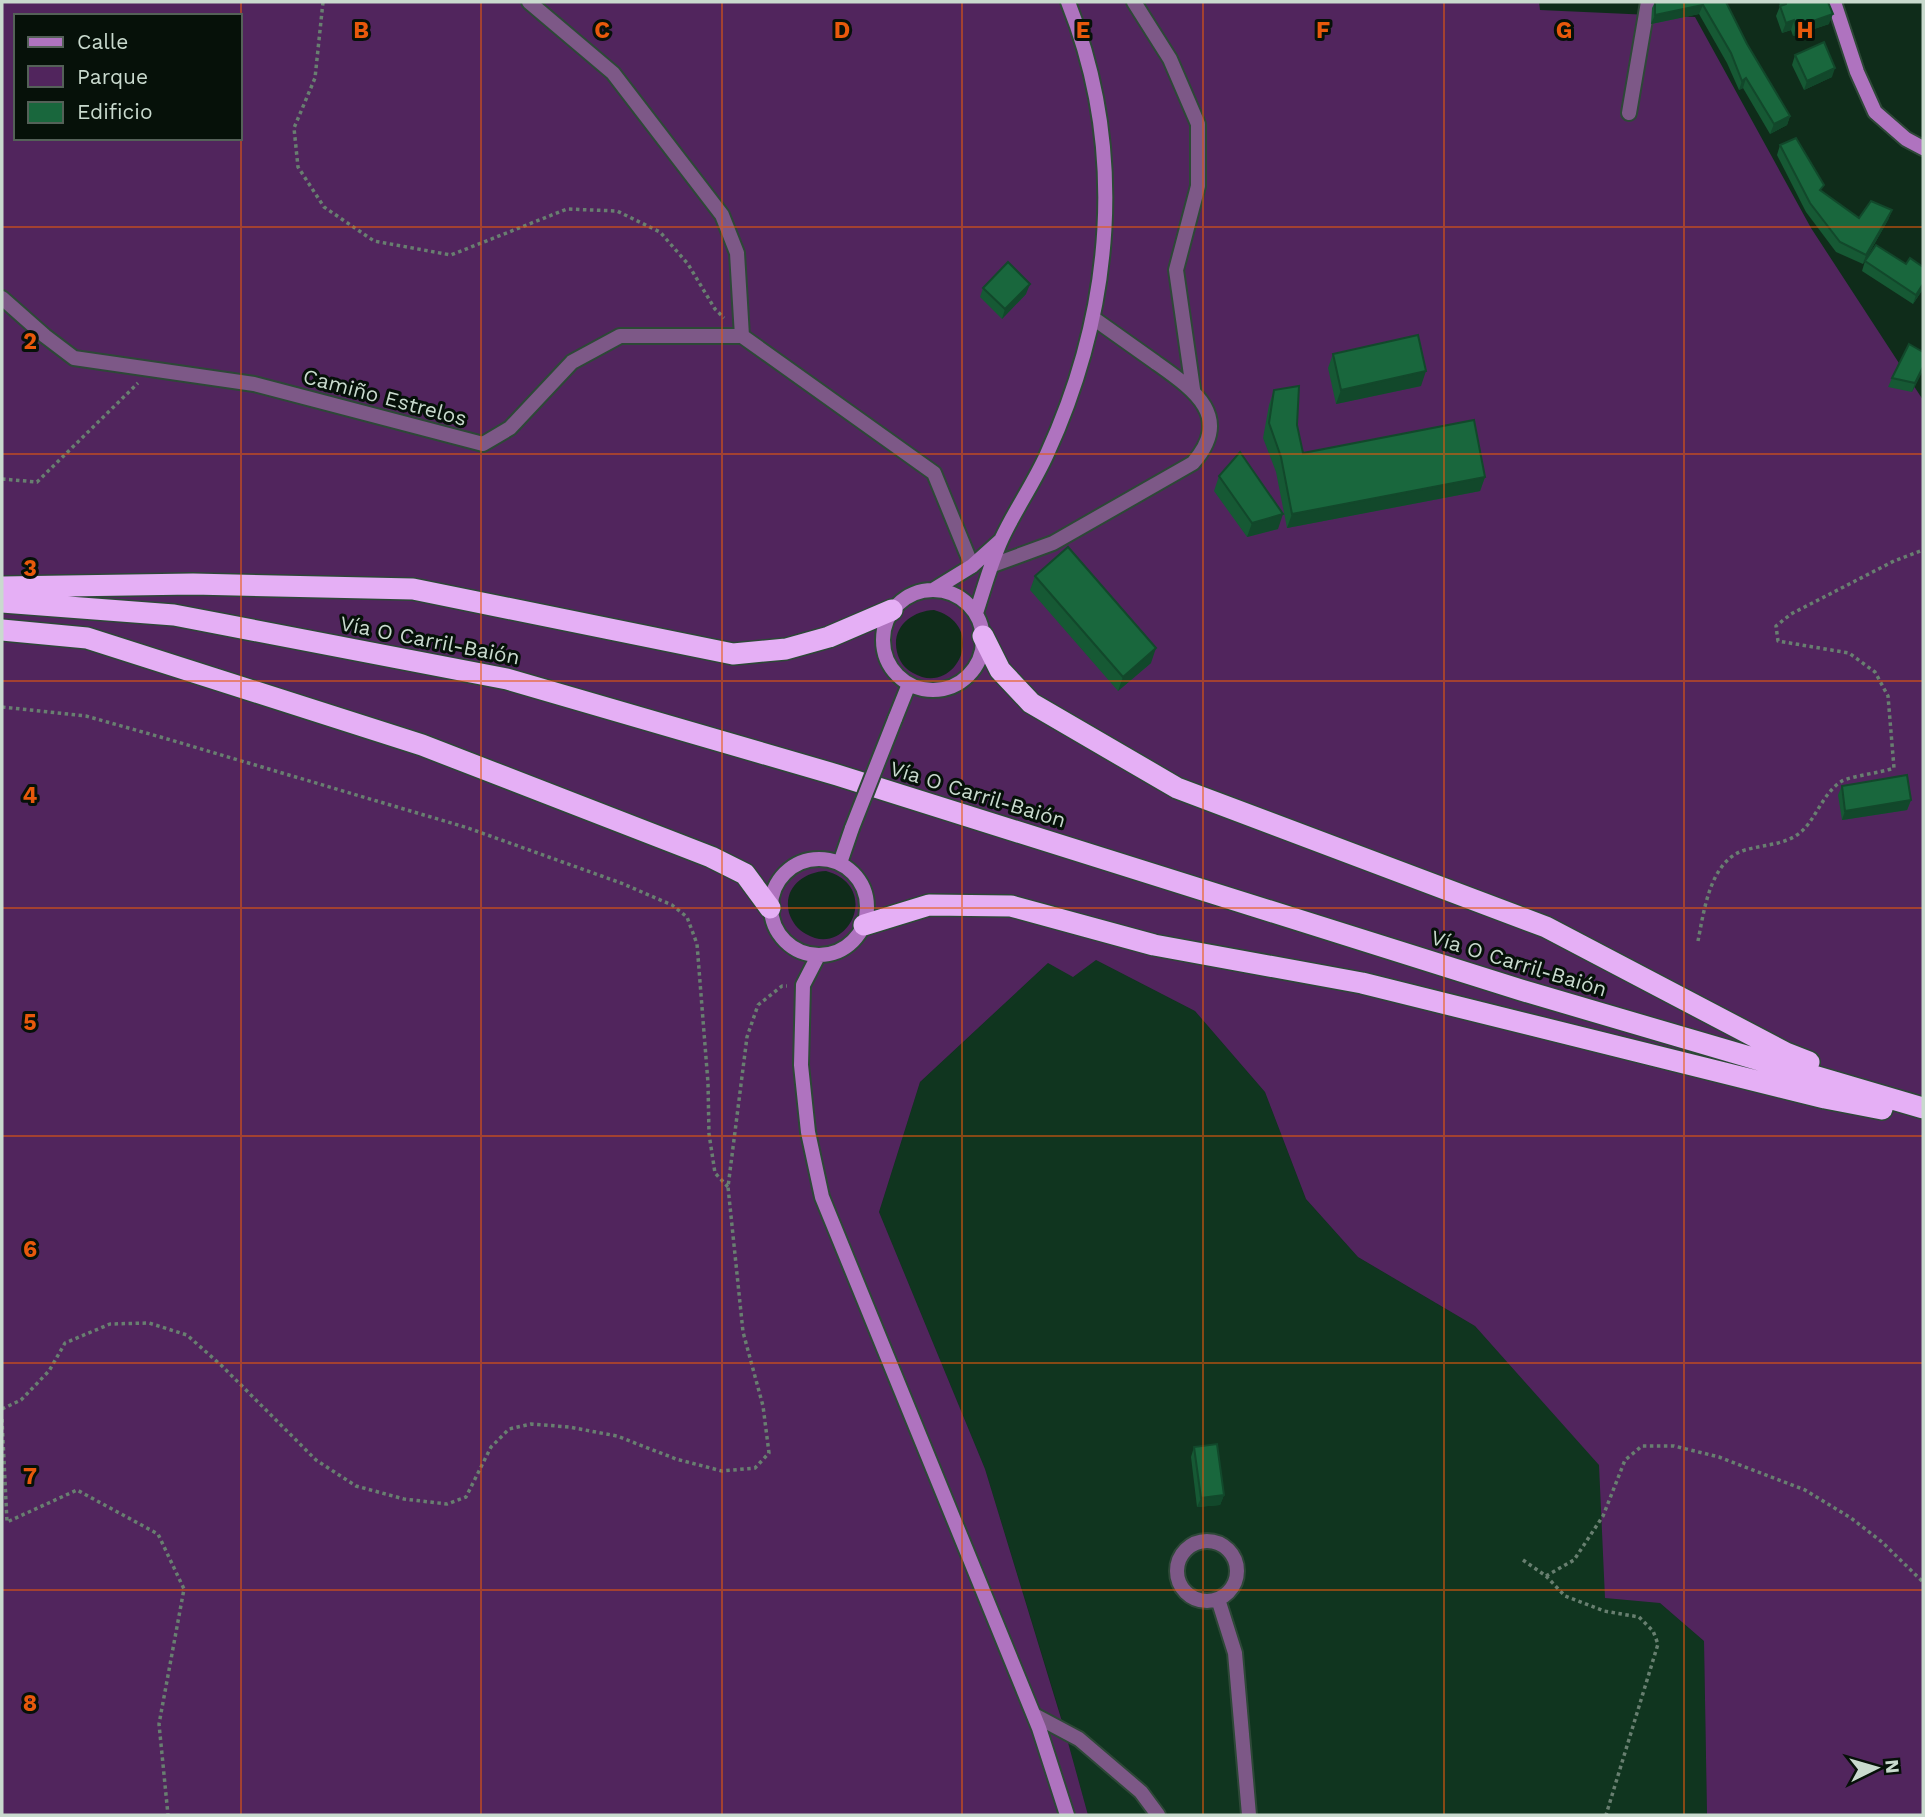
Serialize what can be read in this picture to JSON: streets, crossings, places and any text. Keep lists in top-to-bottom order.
{
  "streets": {
    "highway": ["Vía O Carril-Baión"],
    "street": ["Camiño Estrelos"]
  },
  "legend": ["Calle", "Parque", "Edificio"],
  "north": "right",
  "grid": {
    "columns": [
      "B",
      "C",
      "D",
      "E",
      "F",
      "G",
      "H"
    ],
    "rows": [
      "2",
      "3",
      "4",
      "5",
      "6",
      "7",
      "8"
    ]
  }
}
